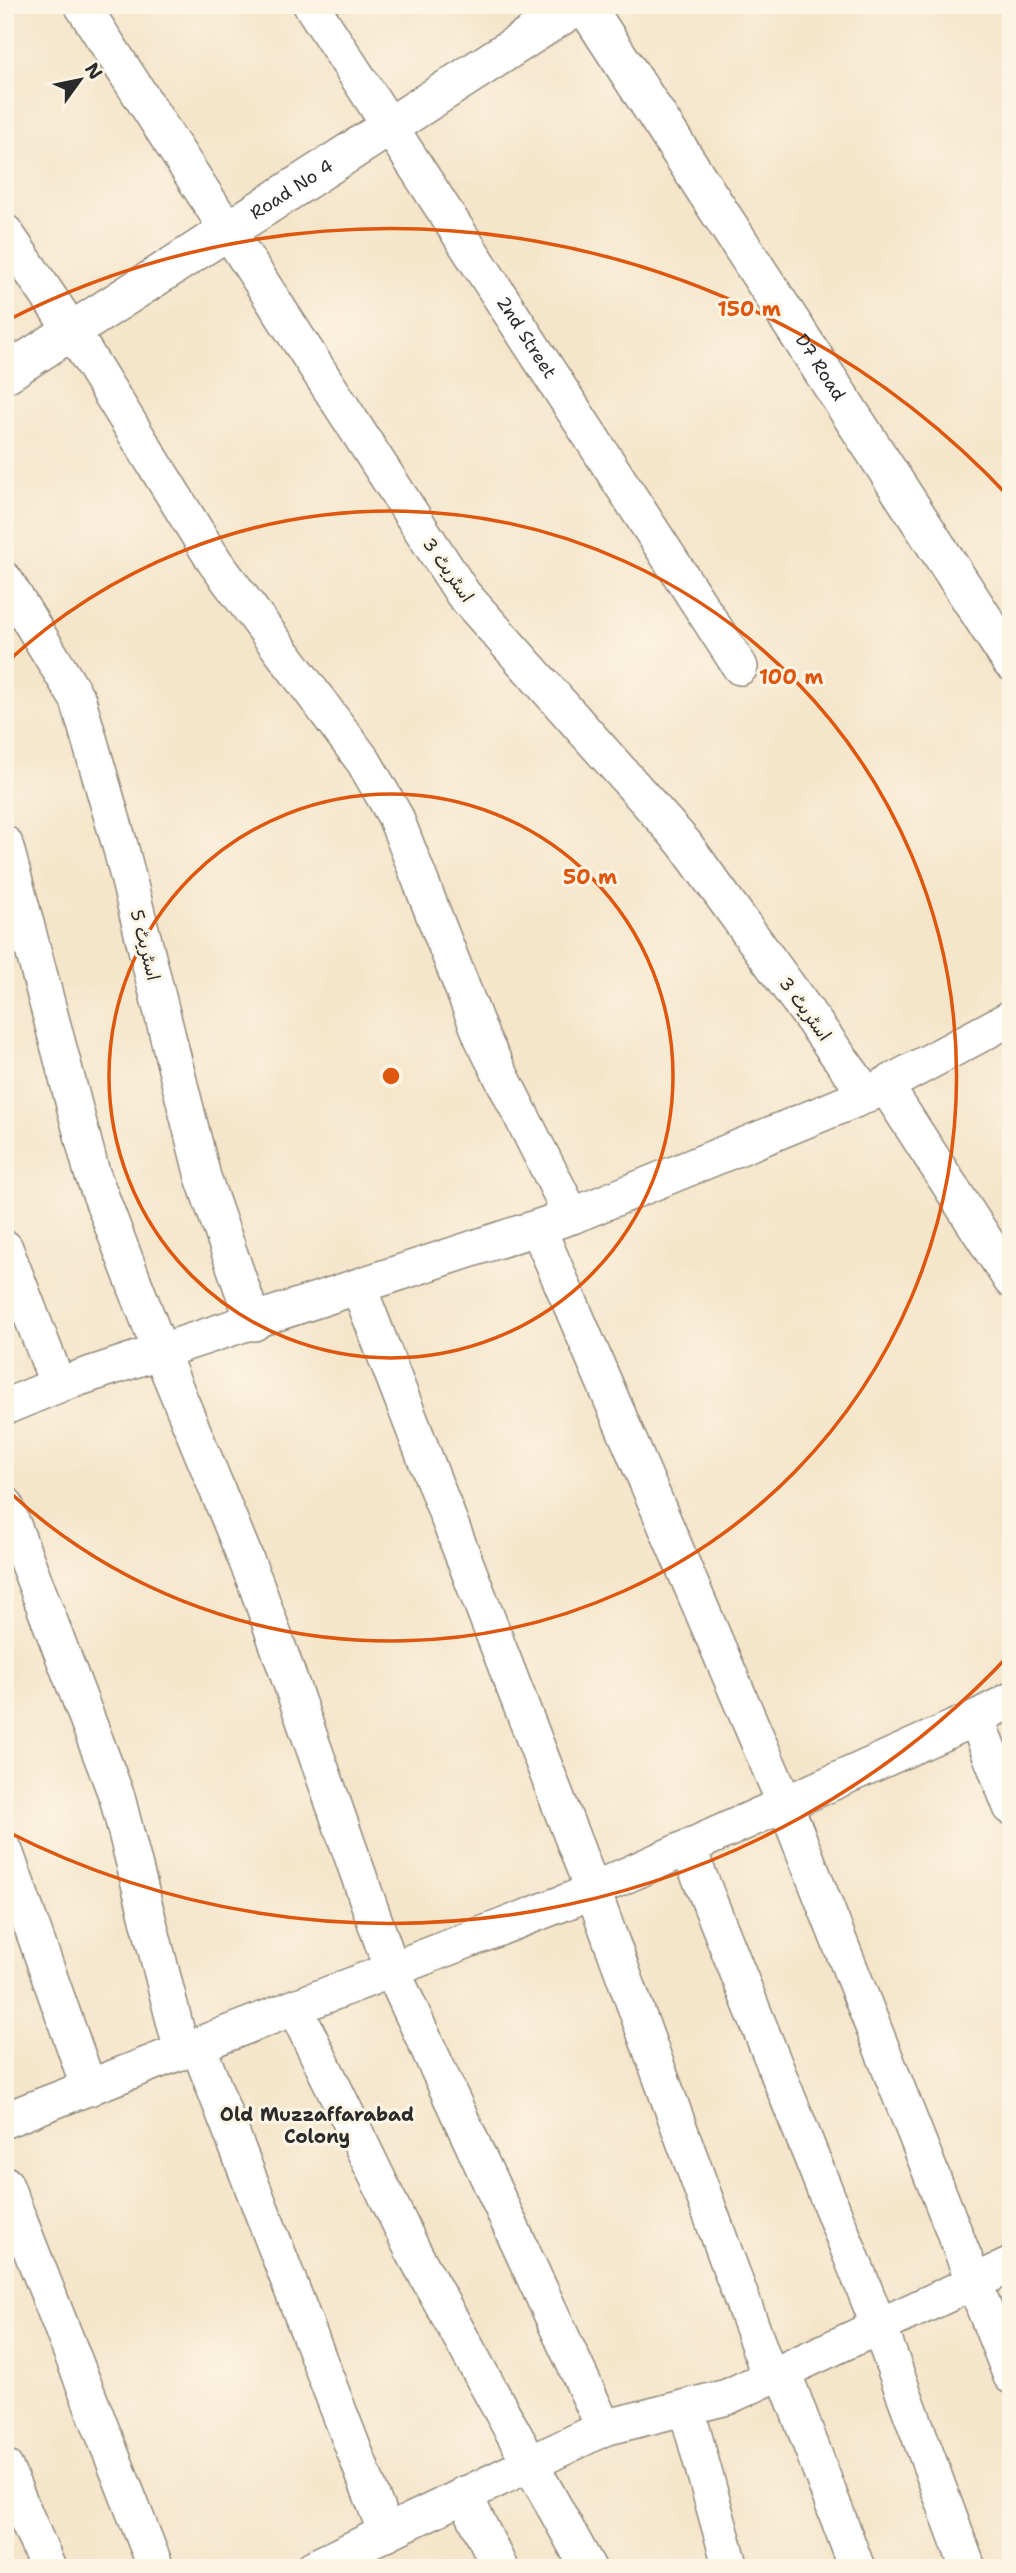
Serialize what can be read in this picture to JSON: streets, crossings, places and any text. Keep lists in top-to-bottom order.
{
  "streets": {
    "street": [
      "Road No 4",
      "2nd Street",
      "D7 Road",
      "اسٹریٹ 3",
      "اسٹریٹ 5"
    ]
  },
  "crossings": [
    ["Road No 4", "2nd Street"],
    ["Road No 4", "اسٹریٹ 3"]
  ],
  "districts": ["Old Muzzaffarabad Colony"],
  "north": "top right",
  "rings": ["150 m", "100 m", "50 m"]
}
